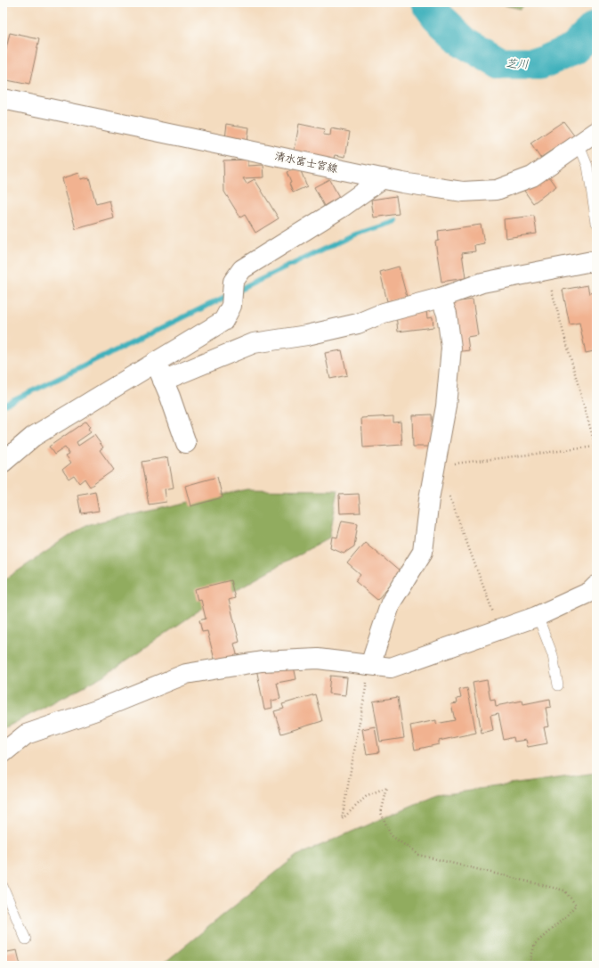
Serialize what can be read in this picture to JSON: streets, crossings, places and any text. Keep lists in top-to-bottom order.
{
  "streets": {
    "street": ["清水富士宮線"]
  },
  "water": ["芝川"]
}
